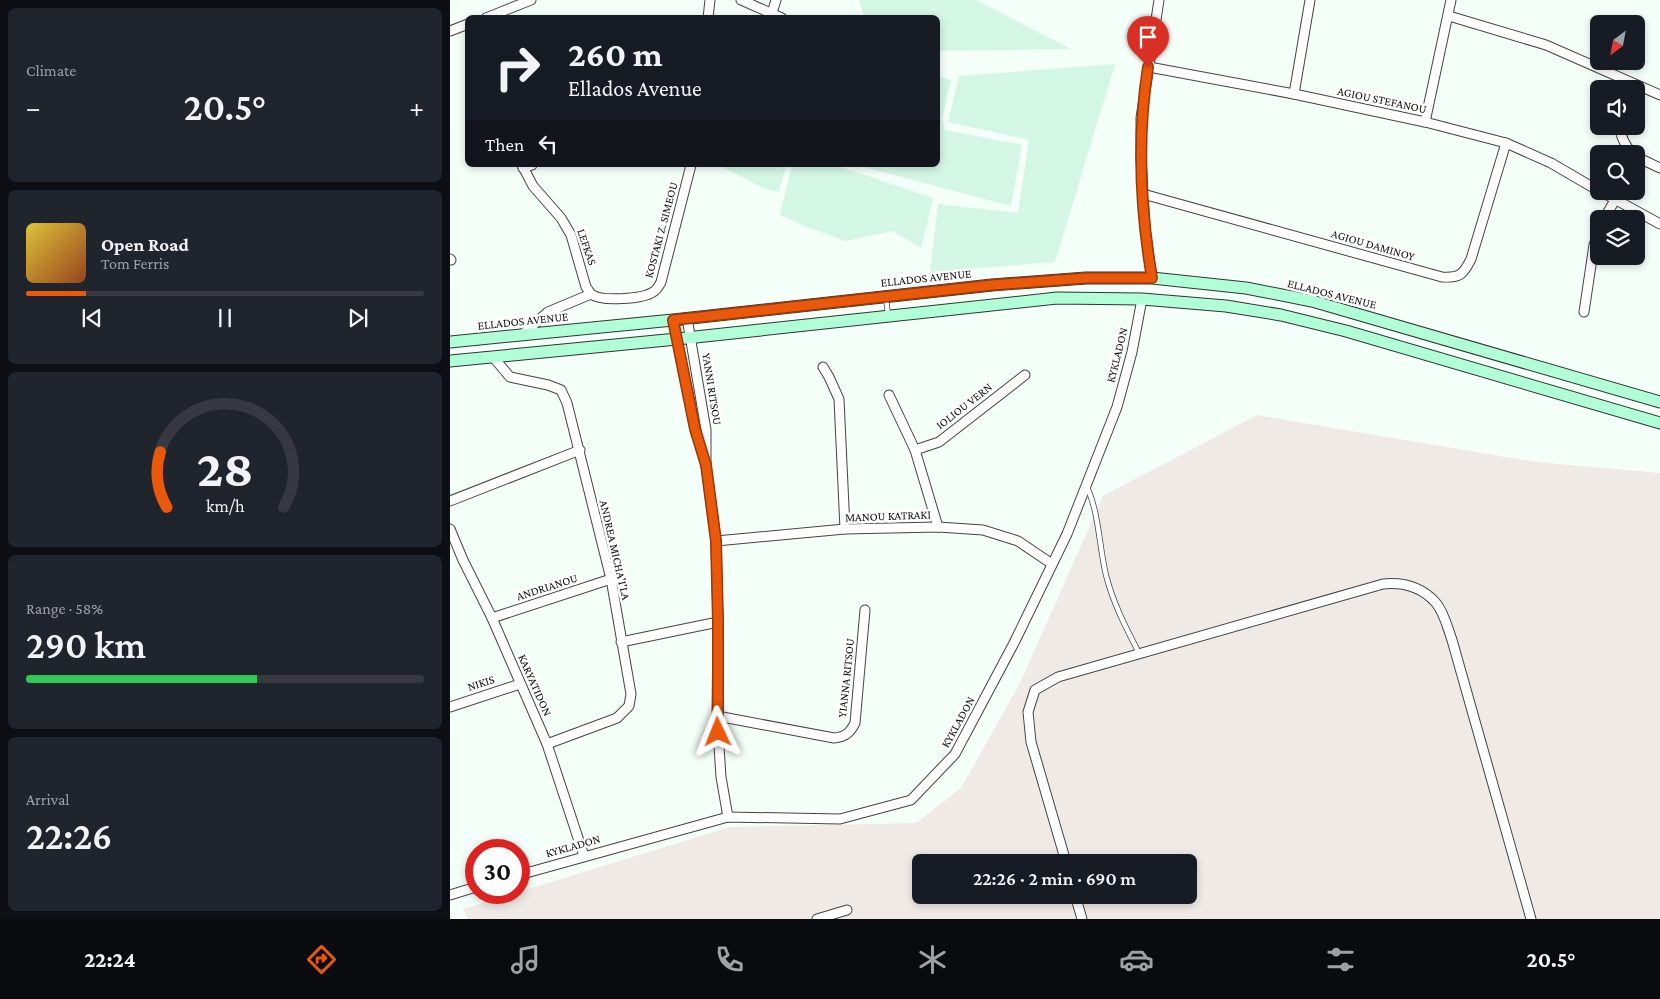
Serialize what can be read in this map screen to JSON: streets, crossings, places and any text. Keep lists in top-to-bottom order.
{
  "streets": {
    "main road": ["ELLADOS AVENUE"],
    "street": [
      "AGIOU STEFANOU",
      "KOSTAKI Z. SIMEOU",
      "AGIOU DAMINOY",
      "LEFKAS",
      "KYKLADON",
      "YANNI RITSOU",
      "IOLIOU VERN",
      "MANOU KATRAKI",
      "ANDREA MICHA'I'LA",
      "ANDRIANOU",
      "YIANNA RITSOU",
      "NIKIS",
      "KARYATIDON"
    ]
  },
  "crossings": [
    ["AGIOU STEFANOU", "AGIOU DAMINOY"],
    ["KOSTAKI Z. SIMEOU", "LEFKAS"],
    ["ELLADOS AVENUE", "YANNI RITSOU"],
    ["KYKLADON", "YANNI RITSOU"],
    ["KYKLADON", "MANOU KATRAKI"],
    ["KYKLADON", "KARYATIDON"],
    ["YANNI RITSOU", "MANOU KATRAKI"],
    ["YANNI RITSOU", "YIANNA RITSOU"],
    ["ANDREA MICHA'I'LA", "ANDRIANOU"],
    ["ANDREA MICHA'I'LA", "KARYATIDON"],
    ["ANDRIANOU", "KARYATIDON"],
    ["NIKIS", "KARYATIDON"]
  ],
  "north": "bottom left",
  "page": {
    "tile": [
      "Climate",
      ["Range · 58%", "290 km"],
      ["Arrival", "22:26"]
    ],
    "turn": ["260 m", "Ellados Avenue"],
    "heat": ["−", "20.5°", "+"],
    "then": "Then",
    "song": ["Open Road", "Tom Ferris"],
    "limit": "30",
    "trip": "22:26 · 2 min · 690 m",
    "tabs": ["22:24", "20.5°"],
    "gauge": ["28", "km/h"]
  }
}
